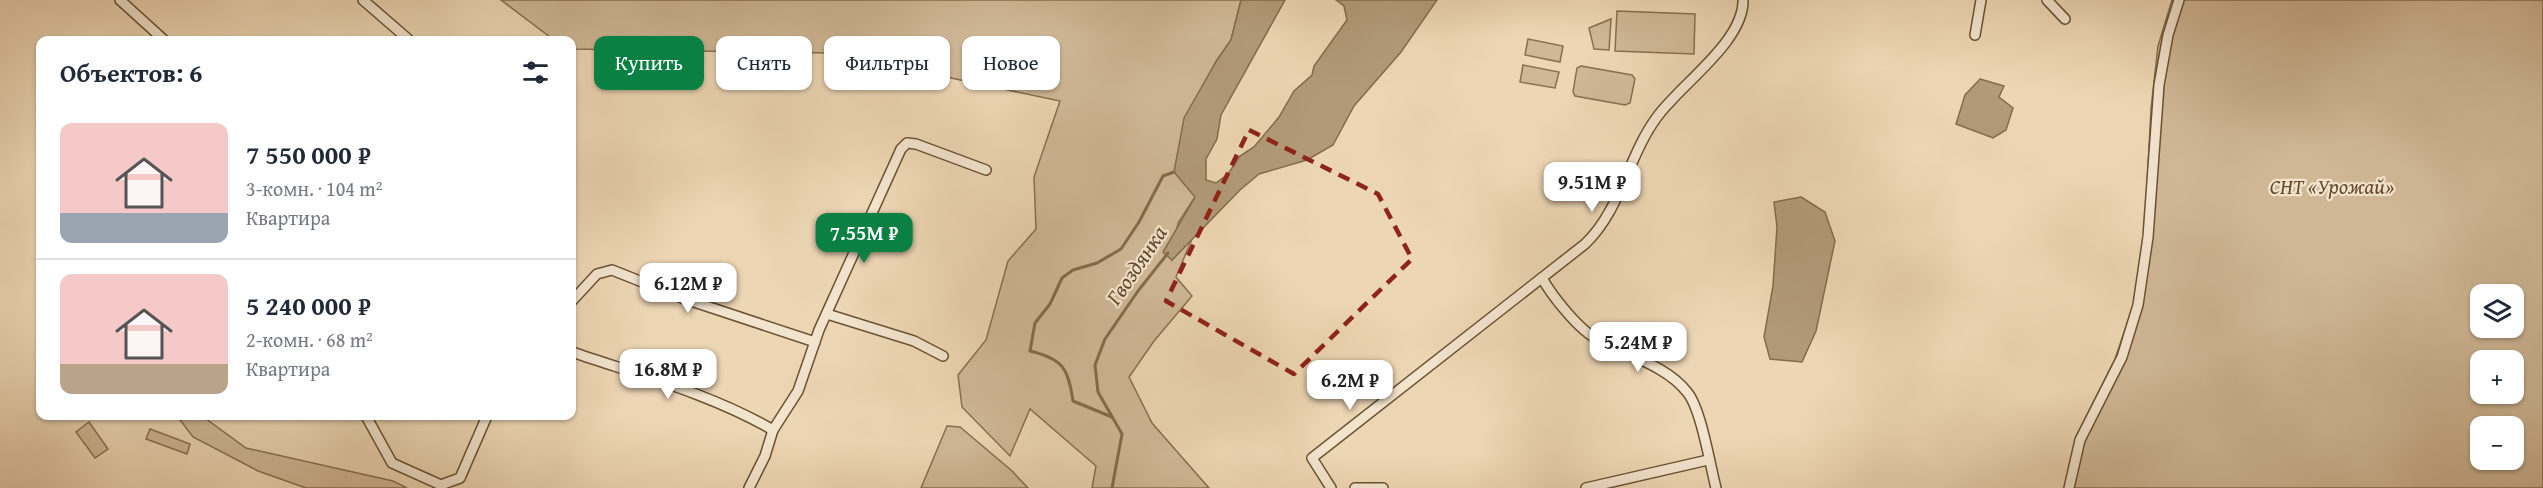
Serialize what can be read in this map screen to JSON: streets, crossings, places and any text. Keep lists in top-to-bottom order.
{
  "water": ["Гвоздянка"],
  "parks": ["СНТ «Урожай»"],
  "page": {
    "chip": [
      "Купить",
      "Снять",
      "Фильтры",
      "Новое"
    ],
    "heading": "Объектов: 6",
    "list": [
      {
        "name": "7 550 000 ₽",
        "note": "3-комн. · 104 m² · Квартира"
      },
      {
        "name": "5 240 000 ₽",
        "note": "2-комн. · 68 m² · Квартира"
      }
    ],
    "price": [
      "9.51M ₽",
      "7.55M ₽",
      "6.12M ₽",
      "5.24M ₽",
      "16.8M ₽",
      "6.2M ₽"
    ],
    "map_buttons": ["+", "−"]
  }
}
